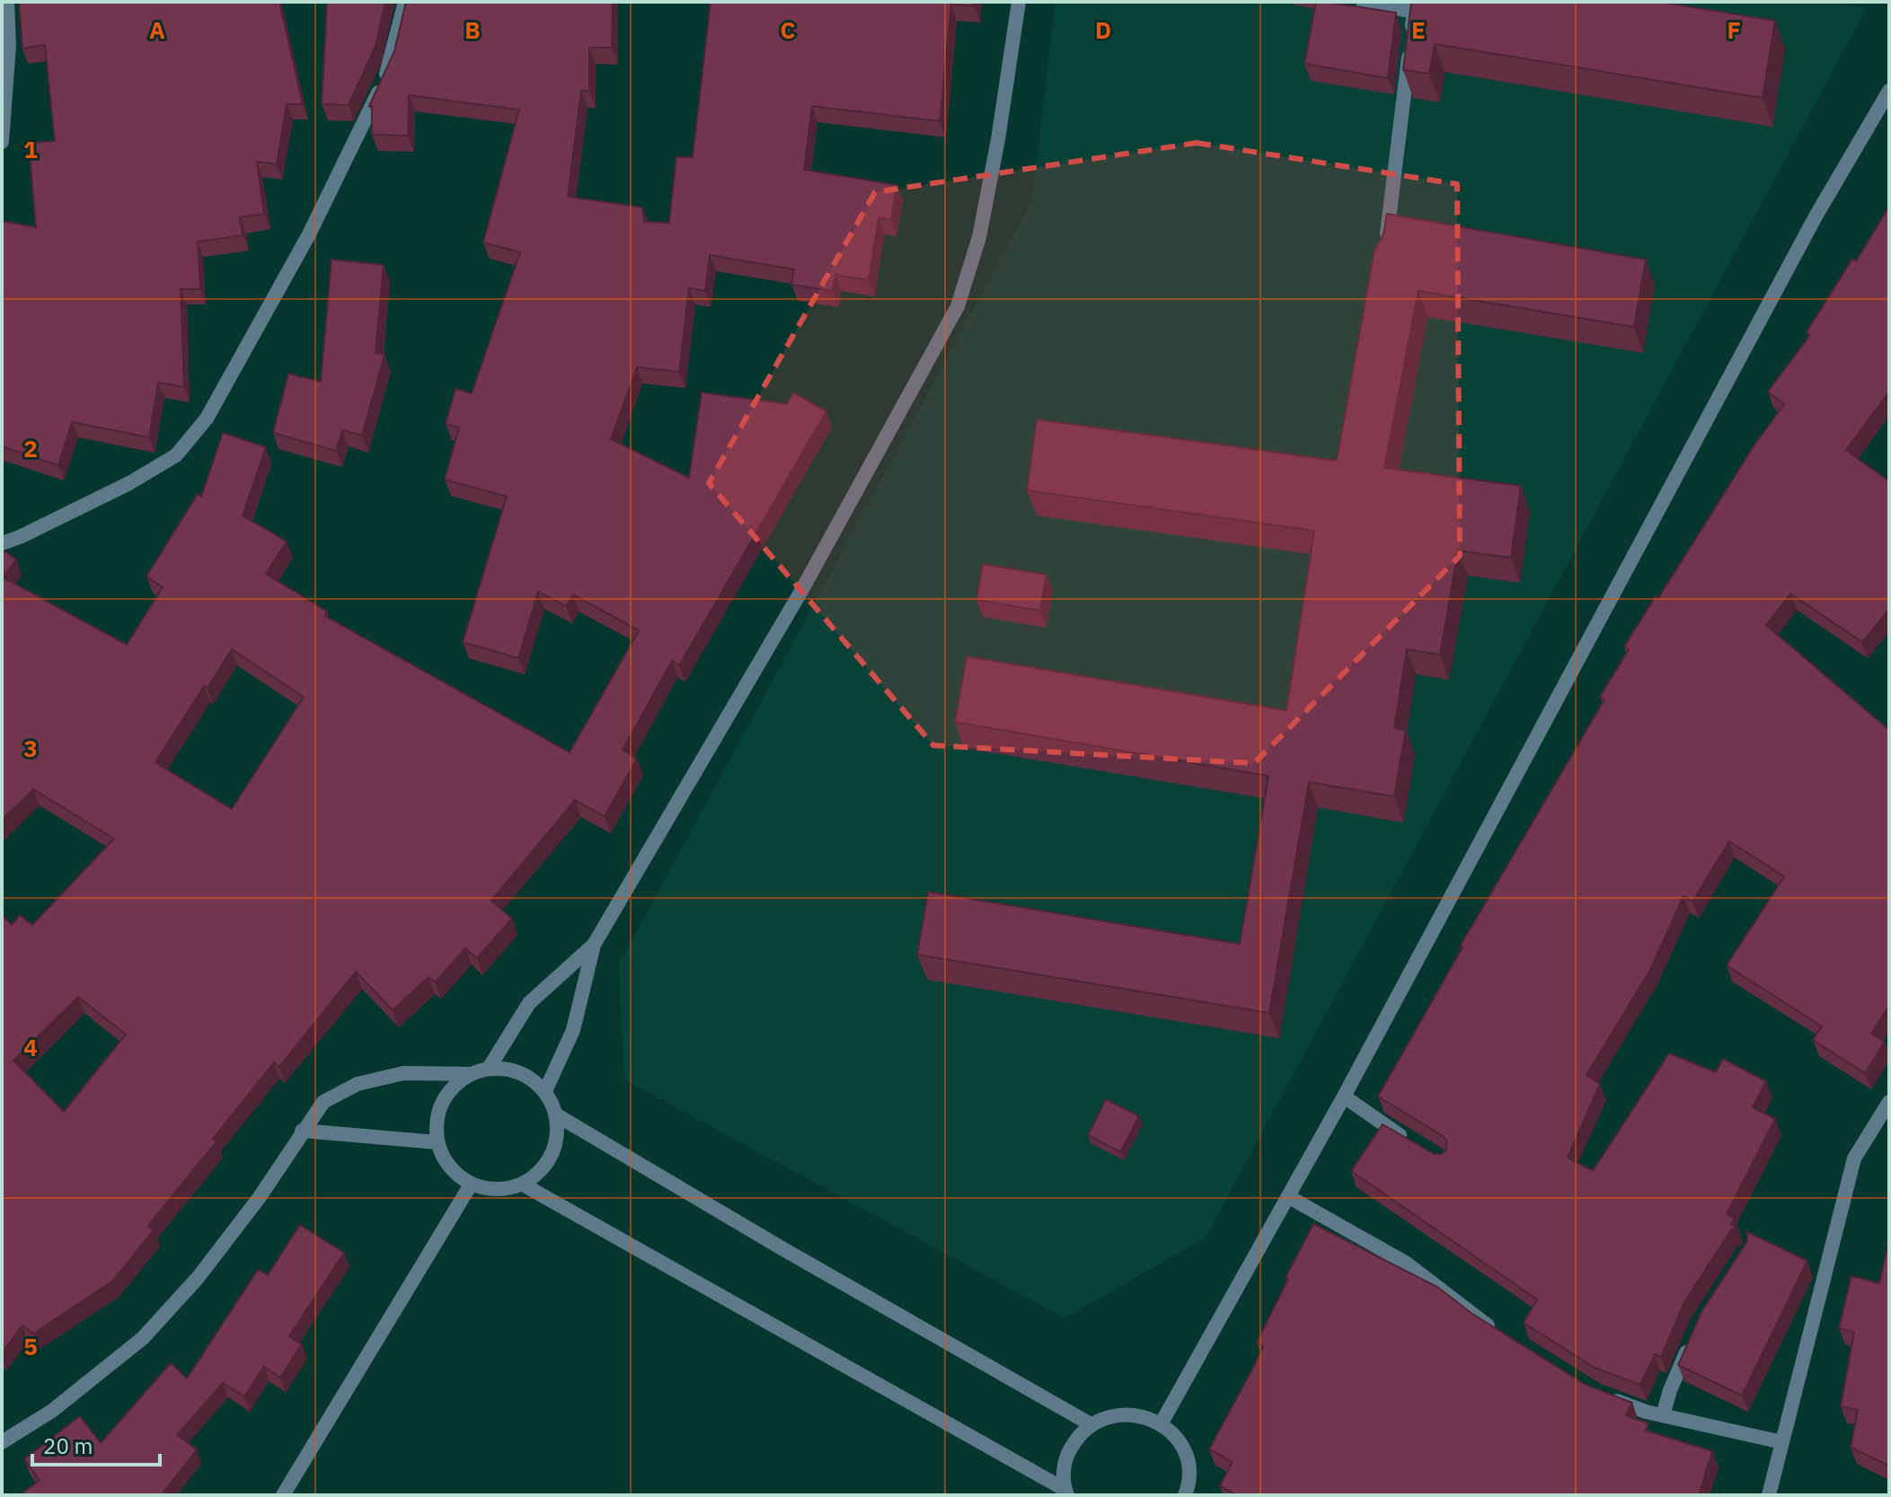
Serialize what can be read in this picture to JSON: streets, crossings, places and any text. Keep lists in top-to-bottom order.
{
  "scale_bar": "20 m",
  "grid": {
    "columns": [
      "A",
      "B",
      "C",
      "D",
      "E",
      "F"
    ],
    "rows": [
      "1",
      "2",
      "3",
      "4",
      "5"
    ]
  }
}
